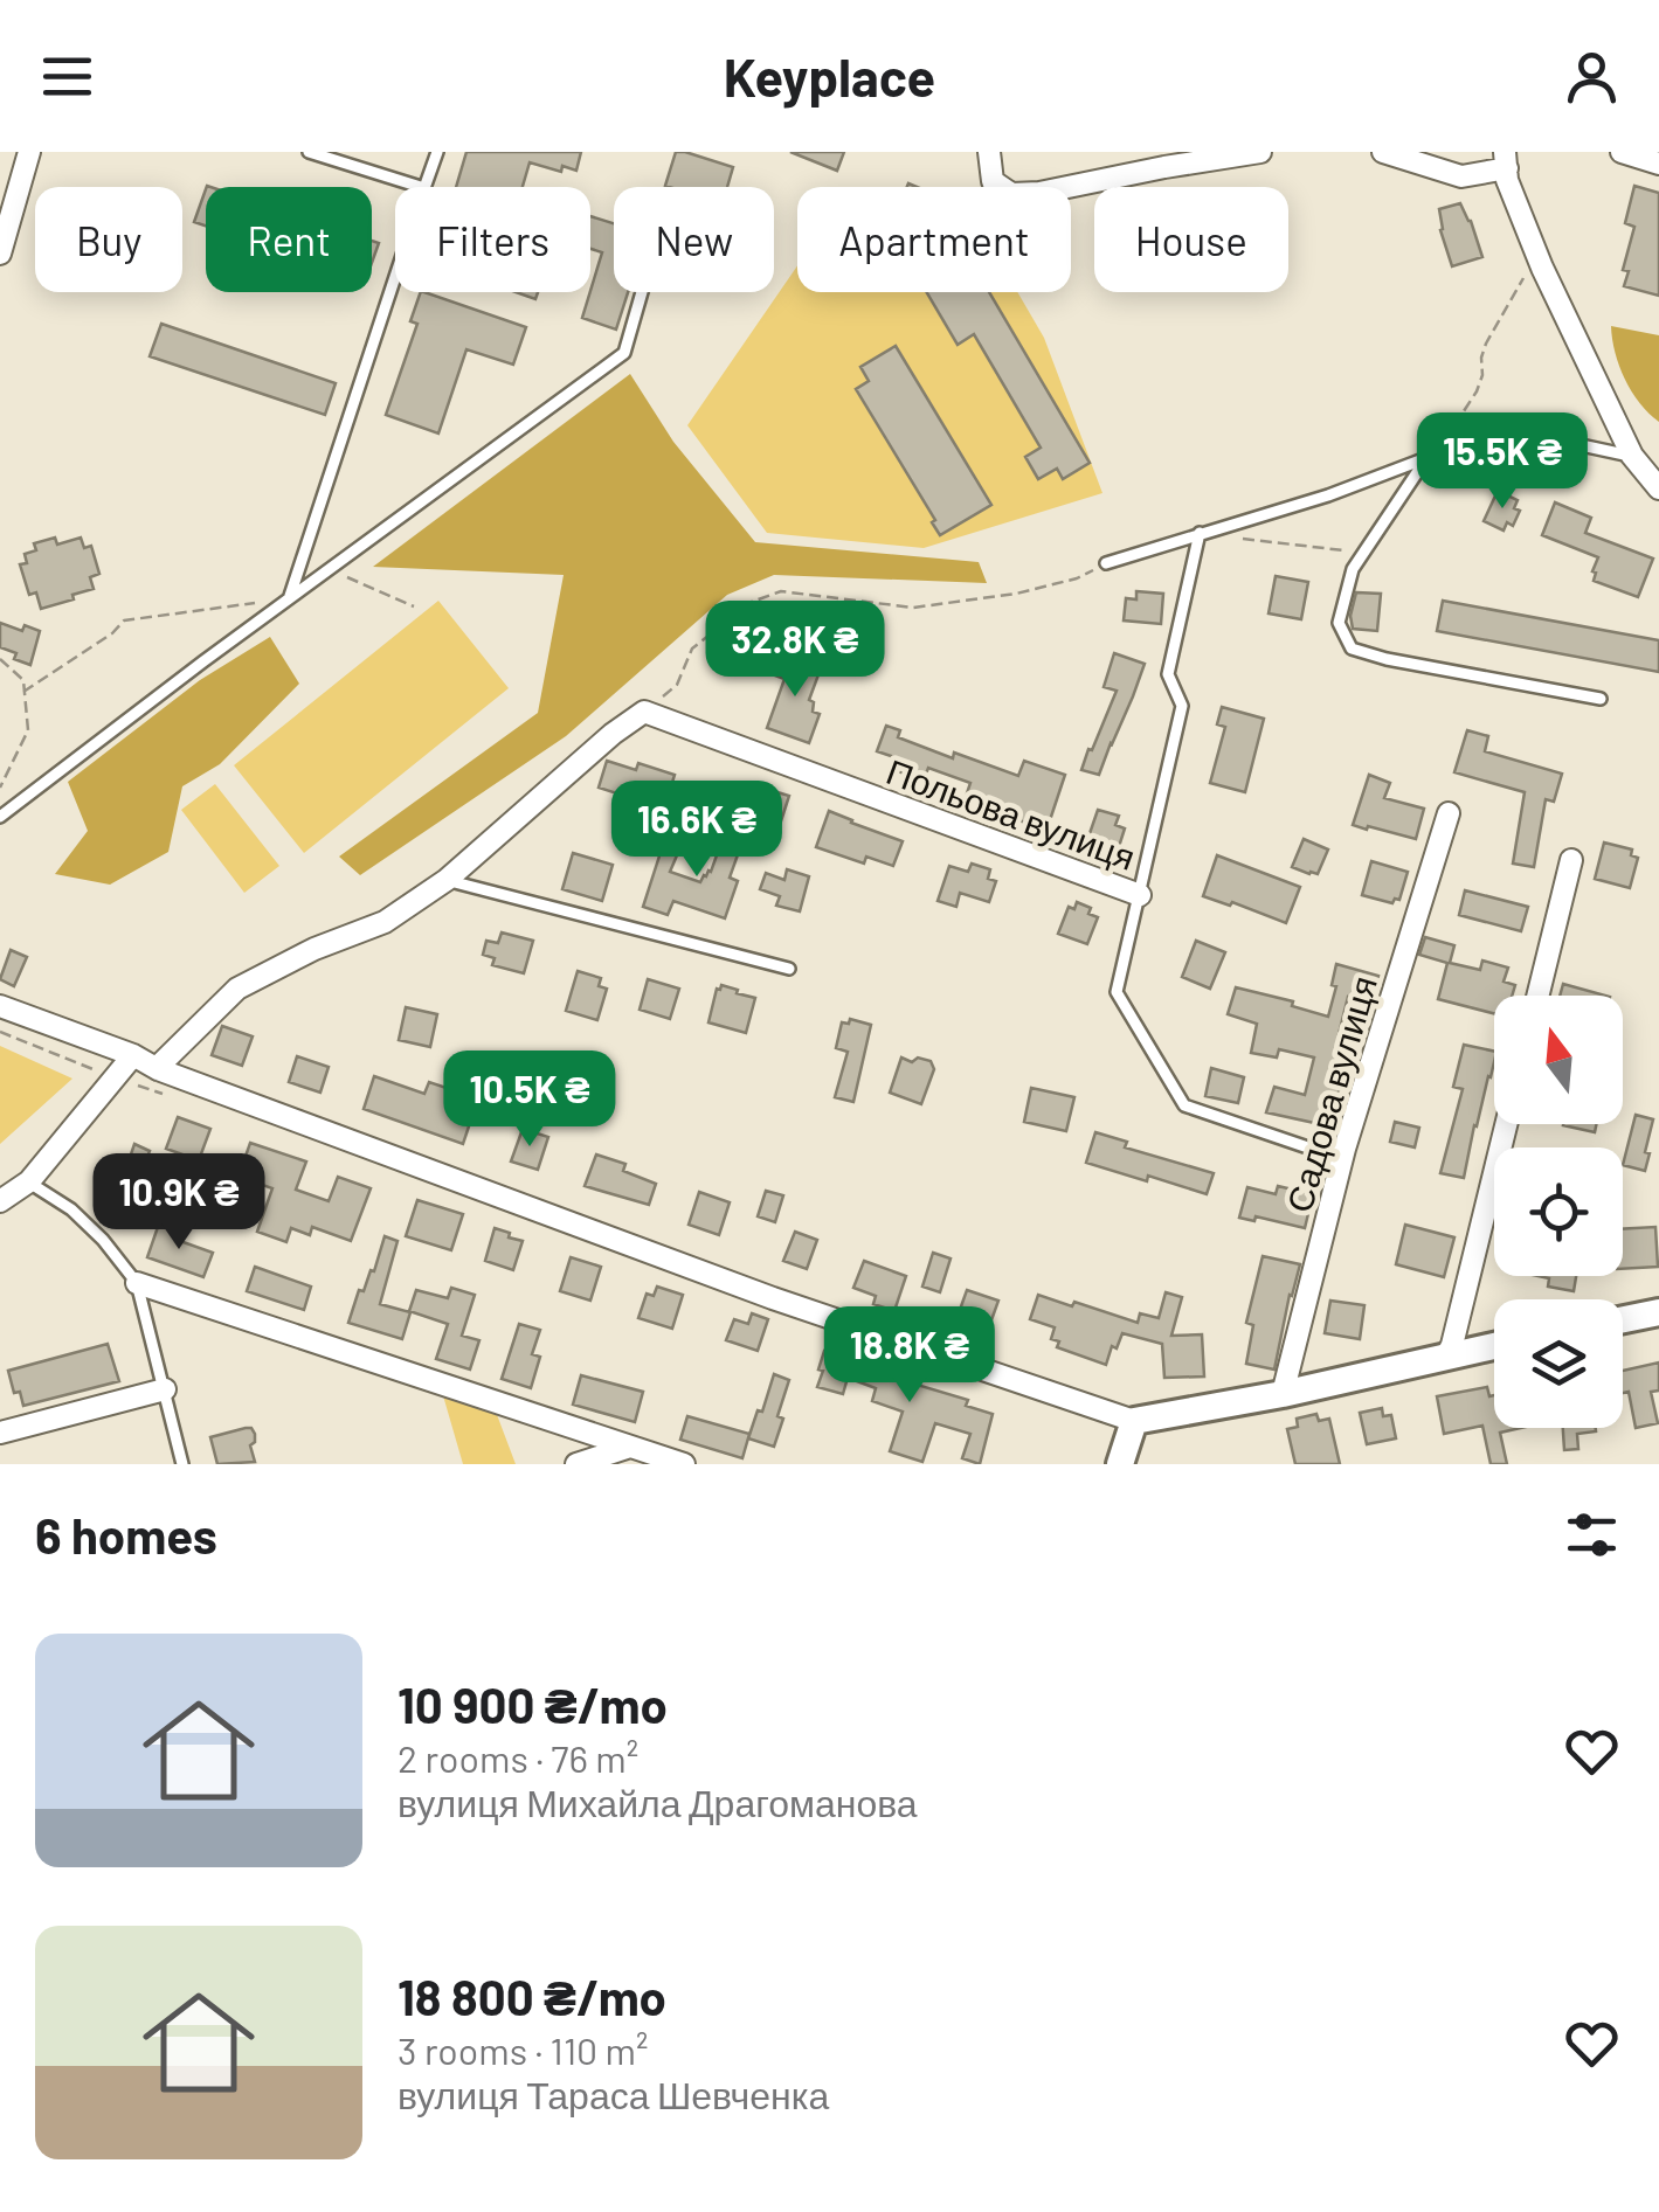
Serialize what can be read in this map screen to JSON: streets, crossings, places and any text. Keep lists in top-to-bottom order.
{
  "streets": {
    "street": ["Польова вулиця", "Садова вулиця"]
  },
  "north": "top",
  "page": {
    "header": "Keyplace",
    "chip": [
      "Buy",
      "Rent",
      "Filters",
      "New",
      "Apartment",
      "House"
    ],
    "price": [
      "15.5K ₴",
      "32.8K ₴",
      "16.6K ₴",
      "10.5K ₴",
      "10.9K ₴",
      "18.8K ₴"
    ],
    "heading": "6 homes",
    "list": [
      {
        "name": "10 900 ₴/mo",
        "note": "2 rooms · 76 m² · вулиця Михайла Драгоманова"
      },
      {
        "name": "18 800 ₴/mo",
        "note": "3 rooms · 110 m² · вулиця Тараса Шевченка"
      }
    ]
  }
}
